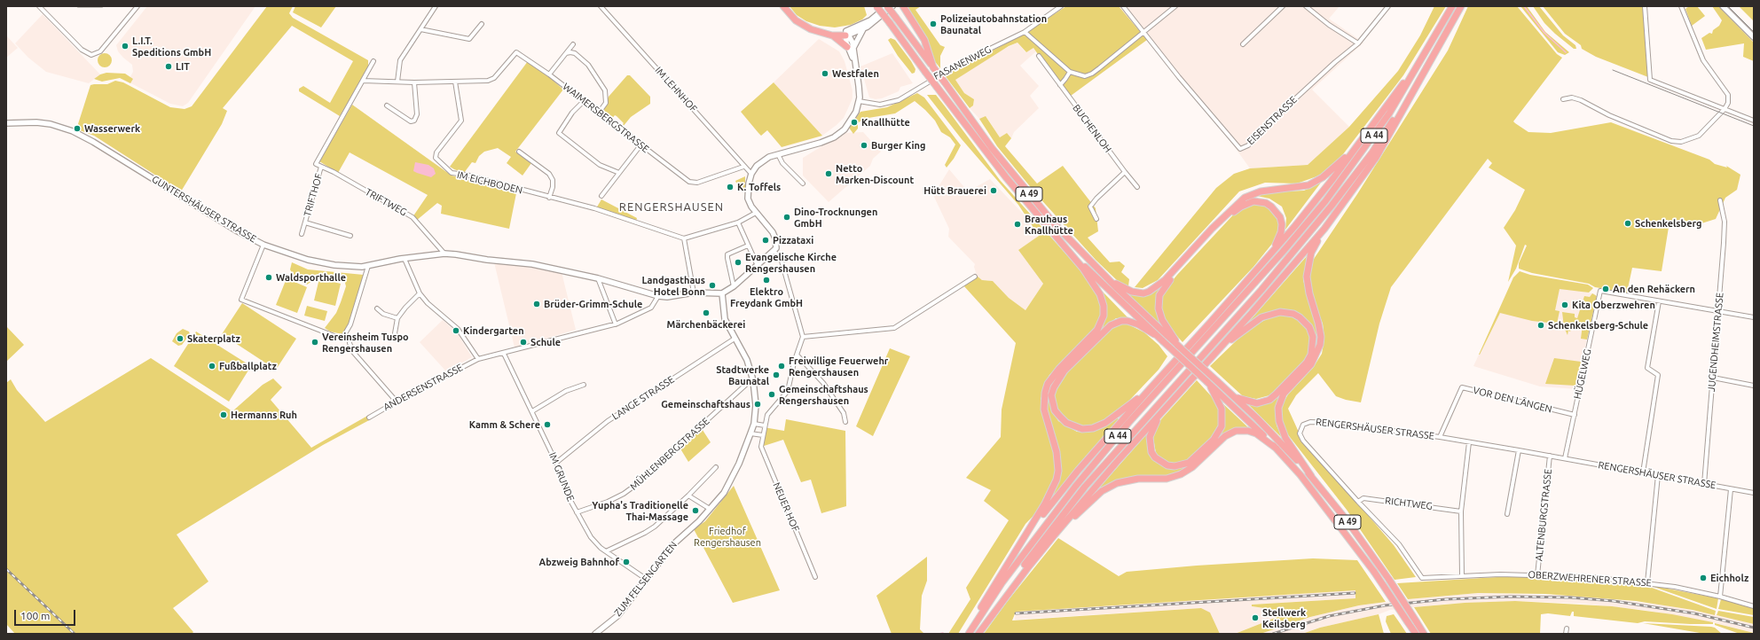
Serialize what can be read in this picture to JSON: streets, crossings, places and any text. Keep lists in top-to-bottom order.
{
  "streets": {
    "highway": ["A 44", "A 49"],
    "street": [
      "FASANENWEG",
      "IM LEHNHOF",
      "WAIMERSBERGSTRASSE",
      "EISENSTRASSE",
      "BUCHENLOH",
      "IM EICHBODEN",
      "TRIFTHOF",
      "TRIFTWEG",
      "GUNTERSHÄUSER STRASSE",
      "JUGENDHEIMSTRASSE",
      "HÜGELWEG",
      "ANDERSENSTRASSE",
      "LANGE STRASSE",
      "VOR DEN LÄNGEN",
      "RENGERSHÄUSER STRASSE",
      "MÜHLENBERGSTRASSE",
      "IM GRUNDE",
      "RICHTWEG",
      "NEUER HOF",
      "ALTENBURGSTRASSE",
      "ZUM FELSENGARTEN",
      "OBERZWEHRENER STRASSE"
    ]
  },
  "crossings": [
    ["IM LEHNHOF", "WAIMERSBERGSTRASSE"],
    ["WAIMERSBERGSTRASSE", "IM EICHBODEN"],
    ["TRIFTHOF", "TRIFTWEG"],
    ["TRIFTWEG", "GUNTERSHÄUSER STRASSE"],
    ["GUNTERSHÄUSER STRASSE", "ANDERSENSTRASSE"],
    ["GUNTERSHÄUSER STRASSE", "ZUM FELSENGARTEN"],
    ["JUGENDHEIMSTRASSE", "RENGERSHÄUSER STRASSE"],
    ["HÜGELWEG", "VOR DEN LÄNGEN"],
    ["HÜGELWEG", "RENGERSHÄUSER STRASSE"],
    ["ANDERSENSTRASSE", "IM GRUNDE"],
    ["LANGE STRASSE", "IM GRUNDE"],
    ["LANGE STRASSE", "ZUM FELSENGARTEN"],
    ["VOR DEN LÄNGEN", "RENGERSHÄUSER STRASSE"],
    ["RENGERSHÄUSER STRASSE", "RICHTWEG"],
    ["RENGERSHÄUSER STRASSE", "ALTENBURGSTRASSE"],
    ["RENGERSHÄUSER STRASSE", "OBERZWEHRENER STRASSE"],
    ["MÜHLENBERGSTRASSE", "IM GRUNDE"],
    ["MÜHLENBERGSTRASSE", "ZUM FELSENGARTEN"],
    ["IM GRUNDE", "ZUM FELSENGARTEN"],
    ["ALTENBURGSTRASSE", "OBERZWEHRENER STRASSE"]
  ],
  "districts": ["RENGERSHAUSEN"],
  "parks": ["Friedhof Rengershausen"],
  "places": [
    "Polizeiautobahnstation Baunatal",
    "L.I.T. Speditions GmbH",
    "LIT",
    "Westfalen",
    "Knallhütte",
    "Wasserwerk",
    "Burger King",
    "Netto Marken-Discount",
    "K. Toffels",
    "Hütt Brauerei",
    "Dino-Trocknungen GmbH",
    "Schenkelsberg",
    "Brauhaus Knallhütte",
    "Pizzataxi",
    "Evangelische Kirche Rengershausen",
    "Waldsporthalle",
    "Elektro Freydank GmbH",
    "Landgasthaus Hotel Bonn",
    "An den Rehäckern",
    "Brüder-Grimm-Schule",
    "Kita Oberzwehren",
    "Märchenbäckerei",
    "Schenkelsberg-Schule",
    "Kindergarten",
    "Skaterplatz",
    "Vereinsheim Tuspo Rengershausen",
    "Schule",
    "Fußballplatz",
    "Freiwillige Feuerwehr Rengershausen",
    "Stadtwerke Baunatal",
    "Gemeinschaftshaus Rengershausen",
    "Gemeinschaftshaus",
    "Hermanns Ruh",
    "Kamm & Schere",
    "Yupha's Traditionelle Thai-Massage",
    "Abzweig Bahnhof",
    "Eichholz",
    "Stellwerk Keilsberg"
  ],
  "scale_bar": "100 m"
}
